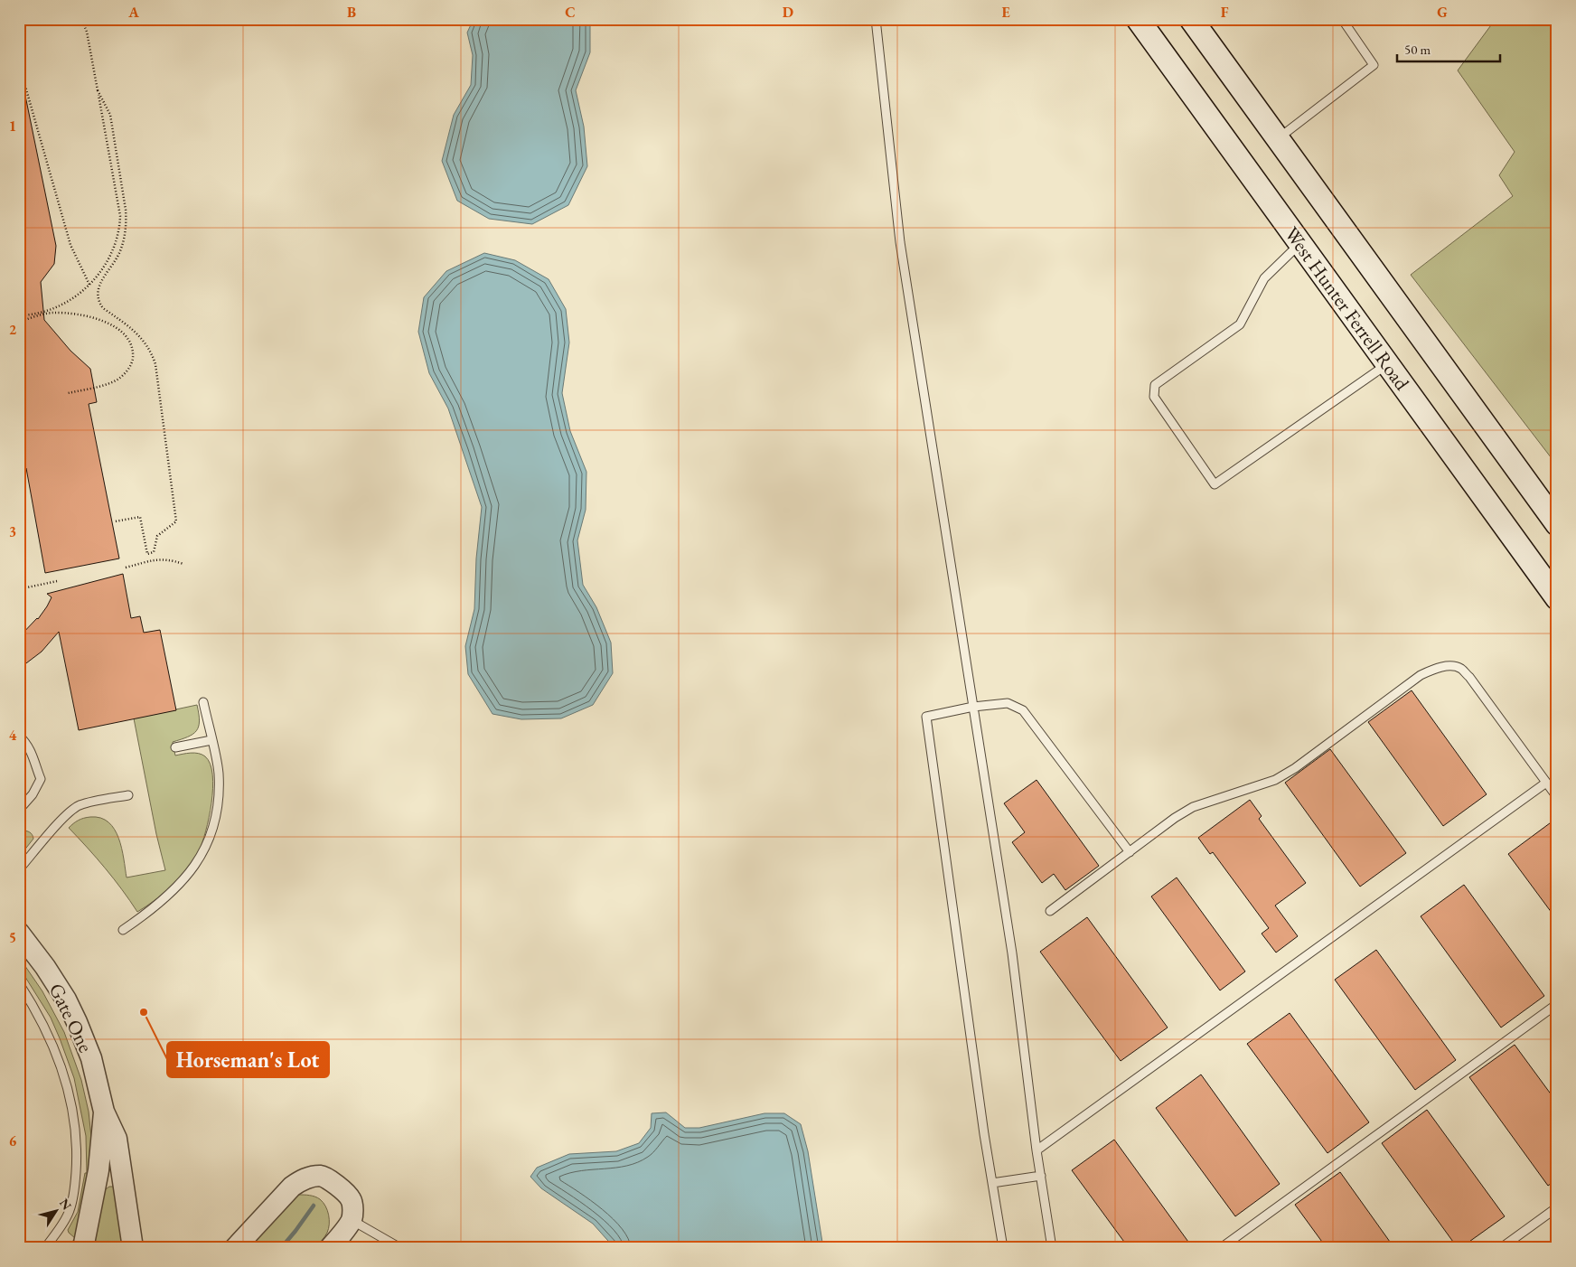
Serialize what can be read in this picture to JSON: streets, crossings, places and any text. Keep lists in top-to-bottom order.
{
  "streets": {
    "main road": ["West Hunter Ferrell Road"],
    "street": ["Gate One"]
  },
  "places": ["Horseman's Lot"],
  "scale_bar": "50 m",
  "north": "top right",
  "grid": {
    "columns": [
      "A",
      "B",
      "C",
      "D",
      "E",
      "F",
      "G"
    ],
    "rows": [
      "1",
      "2",
      "3",
      "4",
      "5",
      "6"
    ]
  }
}
